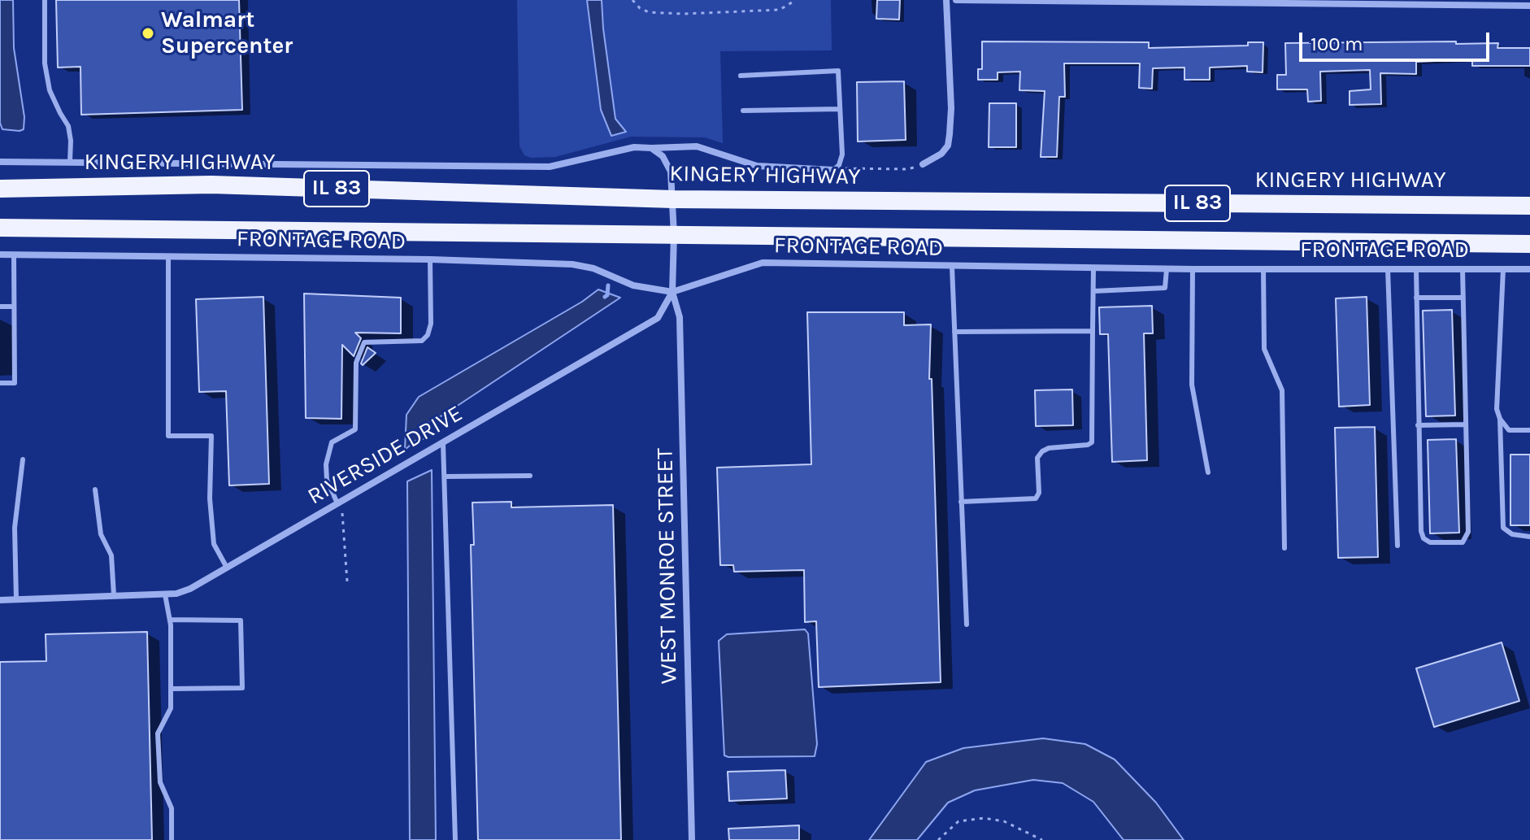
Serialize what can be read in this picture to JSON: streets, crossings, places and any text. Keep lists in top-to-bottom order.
{
  "streets": {
    "highway": ["KINGERY HIGHWAY", "IL 83"],
    "street": ["FRONTAGE ROAD", "RIVERSIDE DRIVE", "WEST MONROE STREET"]
  },
  "crossings": [
    ["FRONTAGE ROAD", "RIVERSIDE DRIVE"],
    ["FRONTAGE ROAD", "WEST MONROE STREET"],
    ["RIVERSIDE DRIVE", "WEST MONROE STREET"]
  ],
  "places": ["Walmart Supercenter"],
  "scale_bar": "100 m"
}
